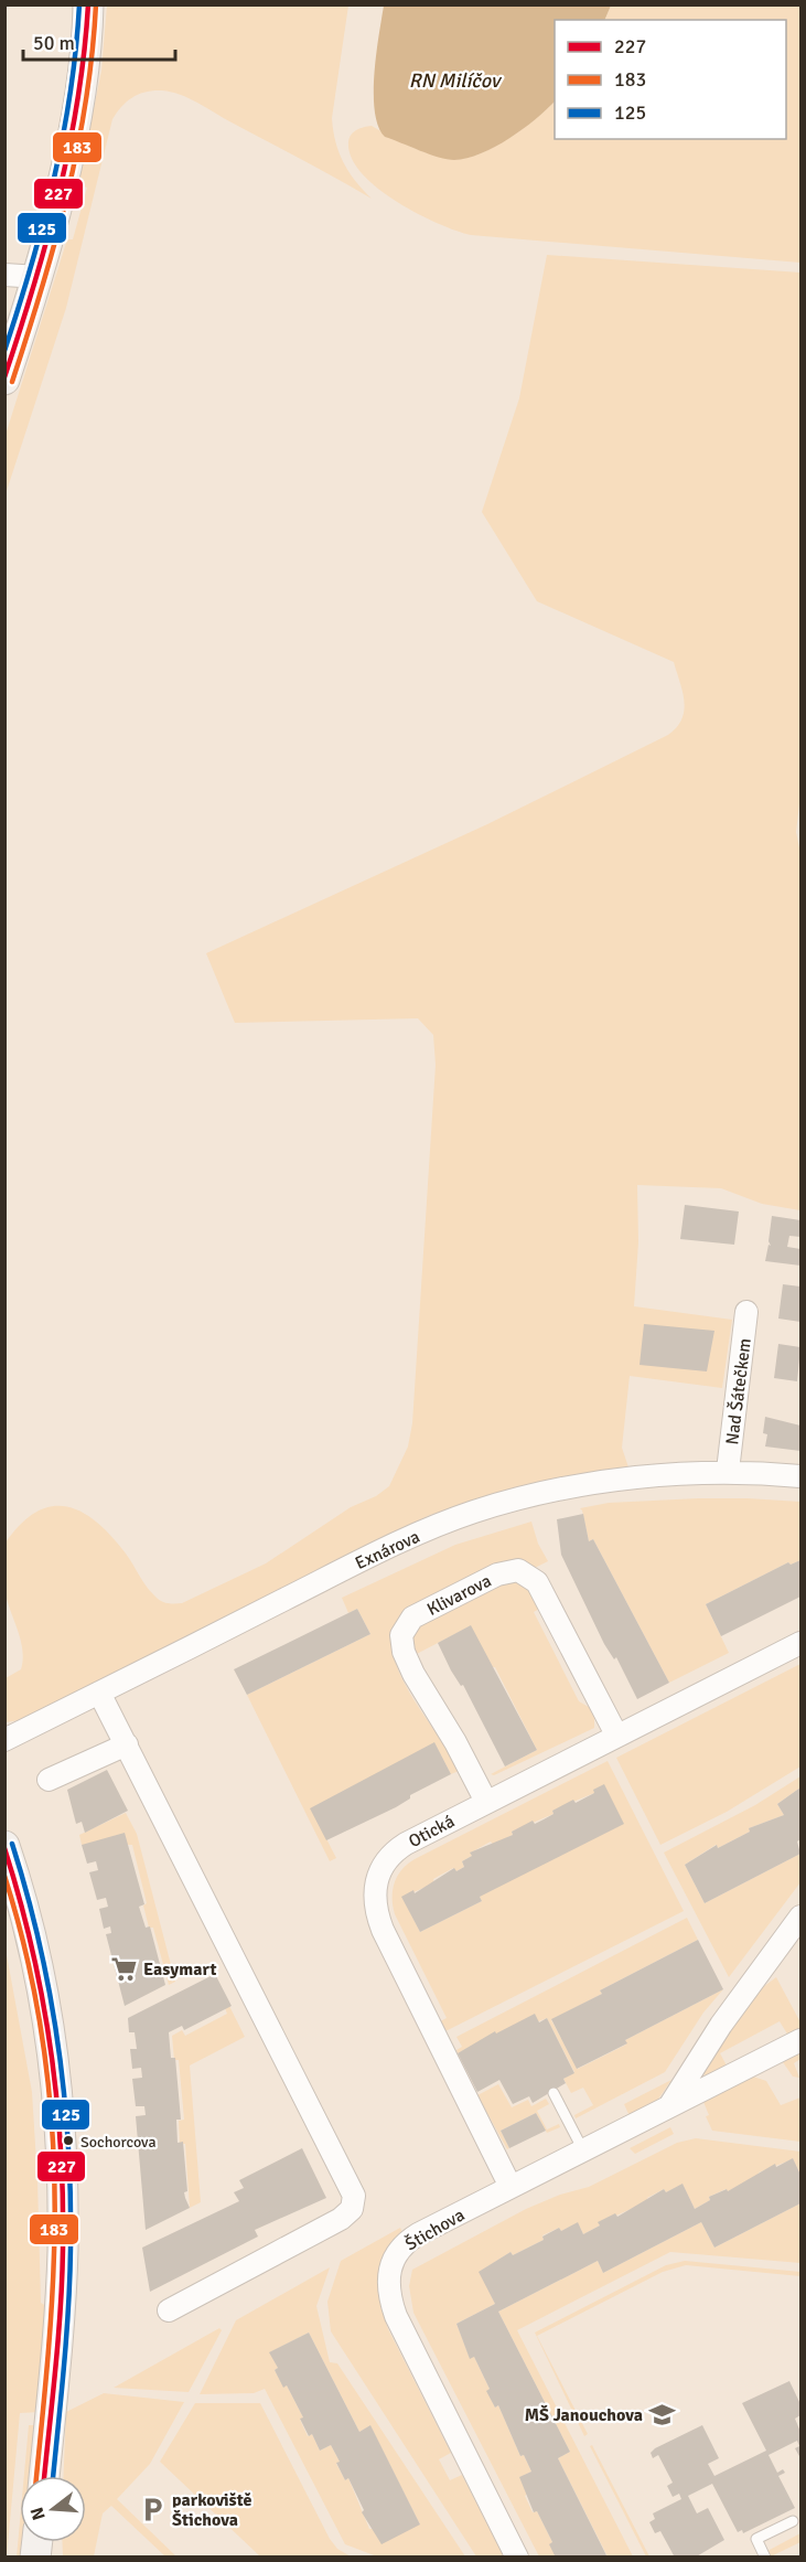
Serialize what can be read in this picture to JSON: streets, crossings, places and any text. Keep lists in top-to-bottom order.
{
  "streets": {
    "street": [
      "Nad Šátečkem",
      "Exnárova",
      "Klivarova",
      "Otická",
      "Štichova"
    ]
  },
  "crossings": [
    ["Nad Šátečkem", "Exnárova"],
    ["Klivarova", "Otická"],
    ["Otická", "Štichova"]
  ],
  "water": ["RN Milíčov"],
  "places": {
    "supermarket": ["Easymart"],
    "other": ["Sochorcova"],
    "school or university": ["MŠ Janouchova"],
    "parking": ["parkoviště Štichova"]
  },
  "lines": ["transit line 227", "transit line 183", "transit line 125"],
  "legend": ["227", "183", "125"],
  "scale_bar": "50 m",
  "north": "left"
}
